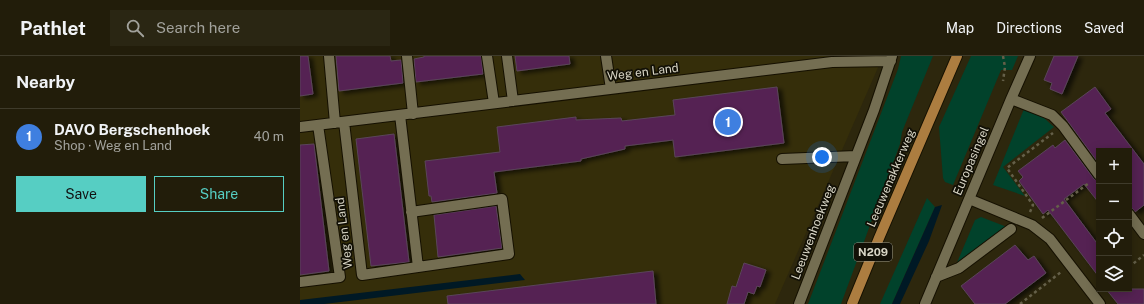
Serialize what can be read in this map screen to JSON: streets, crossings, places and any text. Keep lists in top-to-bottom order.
{
  "streets": {
    "main road": ["Leeuwenakkerweg", "N209"],
    "street": ["Weg en Land", "Europasingel", "Leeuwenhoekweg"]
  },
  "crossings": [
    ["Weg en Land", "Leeuwenhoekweg"]
  ],
  "page": {
    "header": "Pathlet",
    "search": "Search here",
    "nav": ["Map", "Directions", "Saved"],
    "heading": "Nearby",
    "pins": "1",
    "list": [
      {
        "mark": "1",
        "name": "DAVO Bergschenhoek",
        "note": "Shop · Weg en Land",
        "value": "40 m"
      }
    ],
    "map_buttons": ["+", "−"],
    "buttons": ["Save", "Share"]
  }
}
